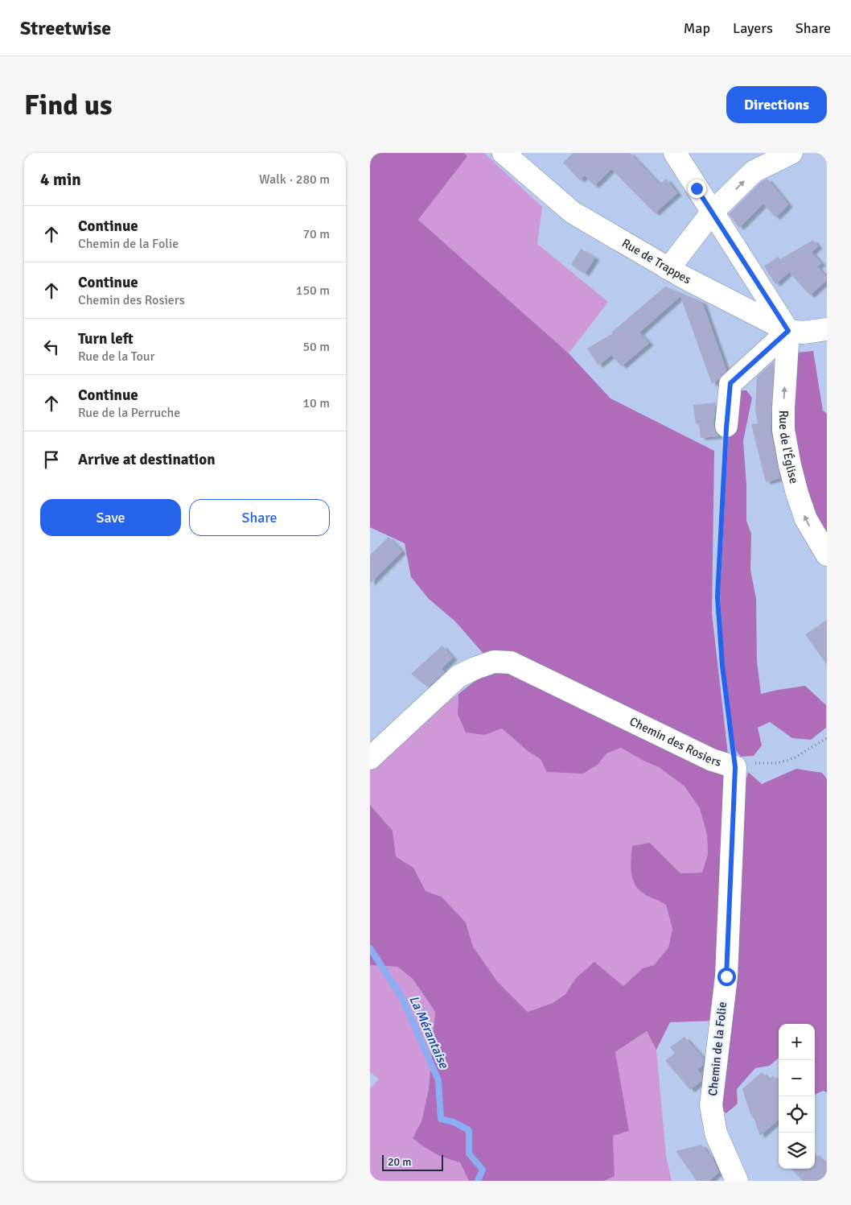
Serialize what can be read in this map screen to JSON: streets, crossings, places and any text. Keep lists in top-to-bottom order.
{
  "streets": {
    "street": [
      "Rue de Trappes",
      "Rue de l'Église",
      "Chemin des Rosiers",
      "Chemin de la Folie"
    ]
  },
  "crossings": [
    ["Rue de Trappes", "Rue de l'Église"],
    ["Chemin des Rosiers", "Chemin de la Folie"]
  ],
  "one_way": ["Rue de l'Église"],
  "water": ["La Mérantaise"],
  "scale_bar": "20 m",
  "page": {
    "header": "Streetwise",
    "nav": ["Map", "Layers", "Share"],
    "buttons": [
      "Directions",
      ["Save", "Share"]
    ],
    "title": "Find us",
    "heading": ["4 min", "Walk · 280 m"],
    "list": [
      ["Continue", "Chemin de la Folie", "70 m"],
      ["Continue", "Chemin des Rosiers", "150 m"],
      ["Turn left", "Rue de la Tour", "50 m"],
      ["Continue", "Rue de la Perruche", "10 m"],
      "Arrive at destination"
    ],
    "map_buttons": ["+", "−"],
    "scale": "20 m"
  }
}
